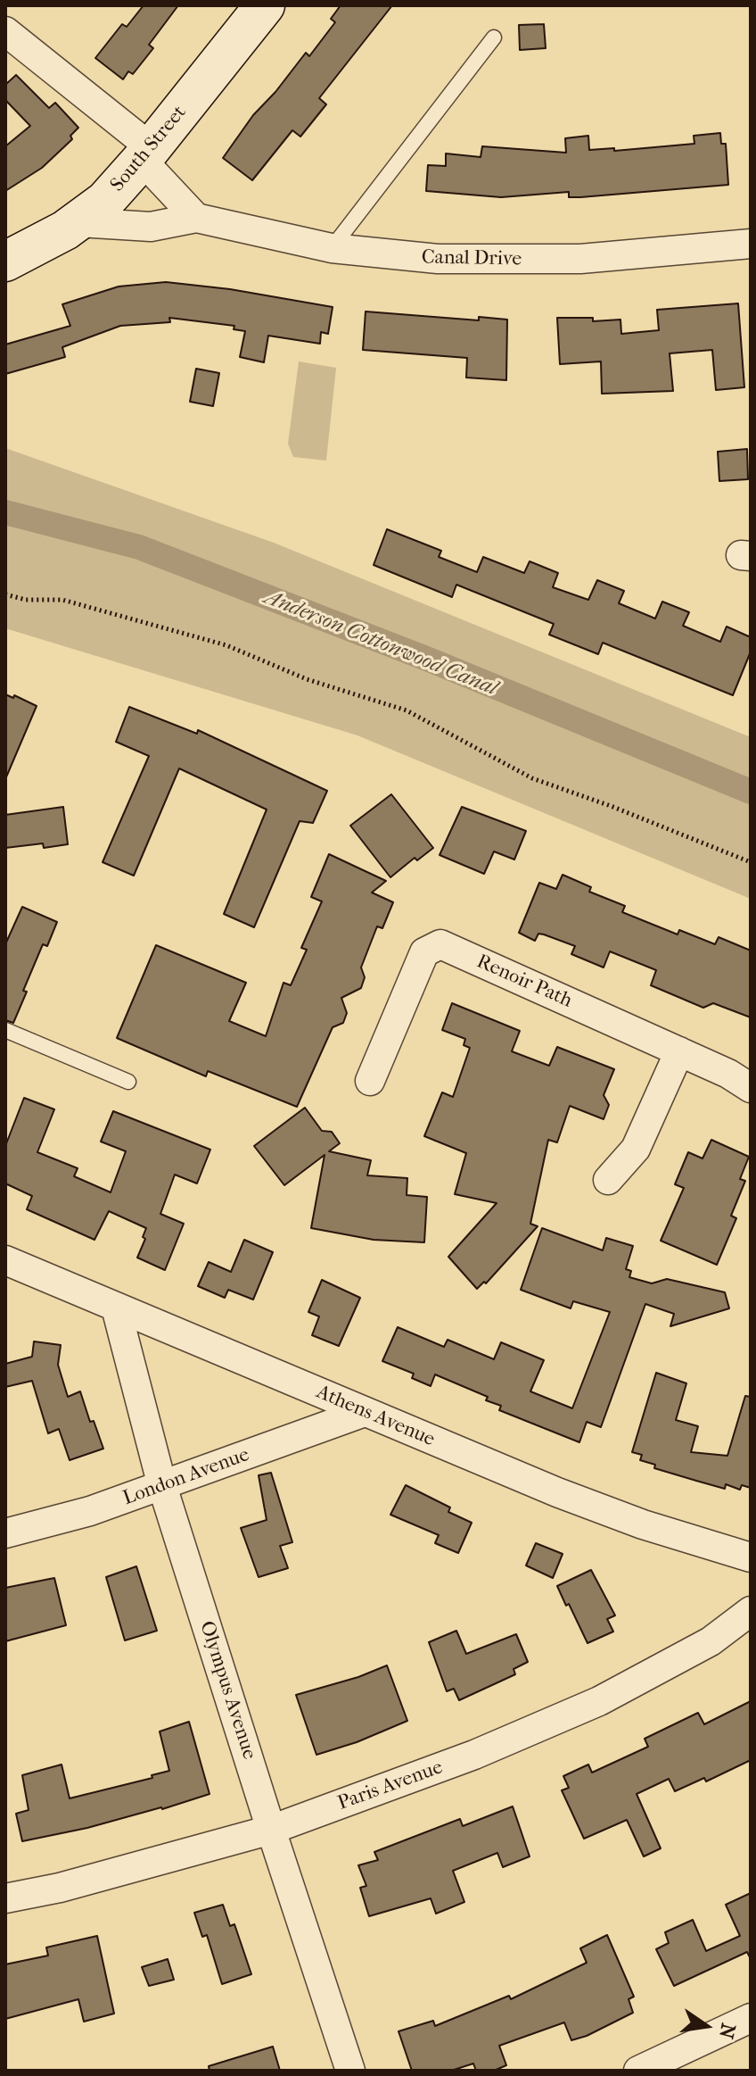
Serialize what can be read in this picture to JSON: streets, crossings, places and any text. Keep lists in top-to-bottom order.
{
  "streets": {
    "street": [
      "South Street",
      "Canal Drive",
      "Renoir Path",
      "Athens Avenue",
      "London Avenue",
      "Olympus Avenue",
      "Paris Avenue"
    ]
  },
  "crossings": [
    ["South Street", "Canal Drive"],
    ["Athens Avenue", "London Avenue"],
    ["Athens Avenue", "Olympus Avenue"],
    ["London Avenue", "Olympus Avenue"],
    ["Olympus Avenue", "Paris Avenue"]
  ],
  "water": ["Anderson Cottonwood Canal"],
  "north": "right"
}
